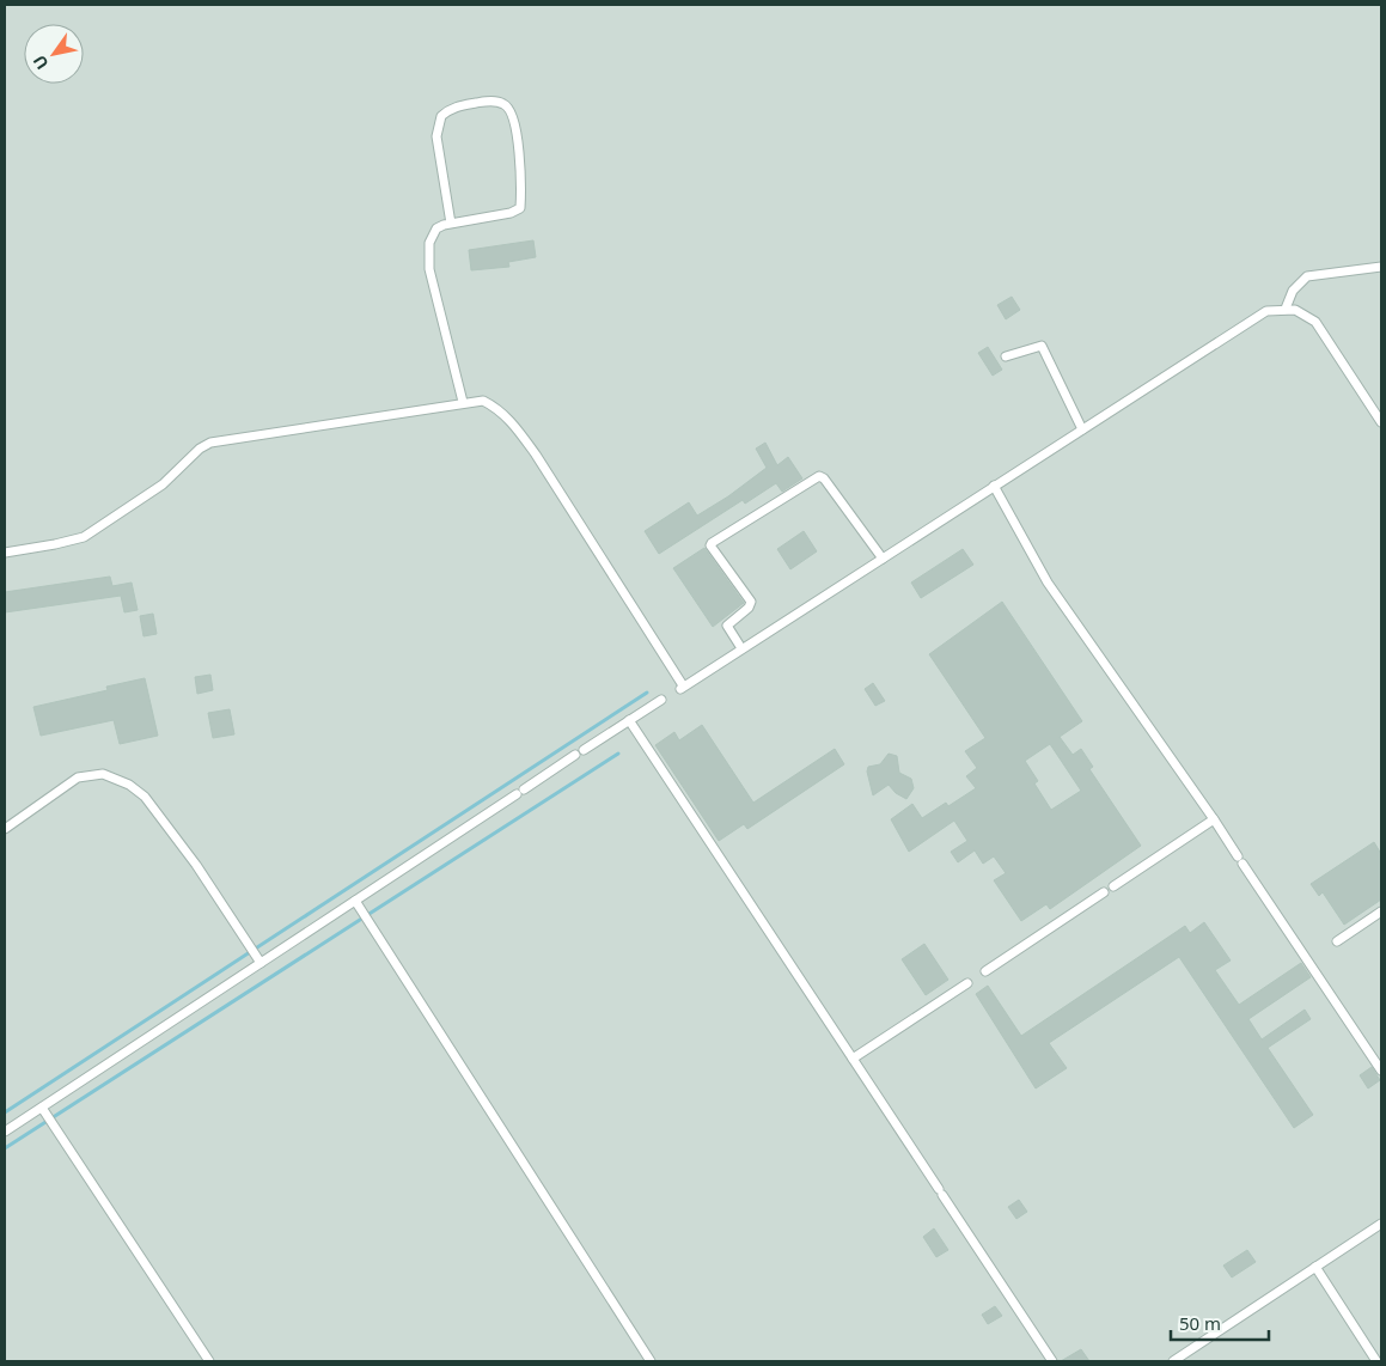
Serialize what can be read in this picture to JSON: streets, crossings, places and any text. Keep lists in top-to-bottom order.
{
  "scale_bar": "50 m",
  "north": "bottom left"
}
